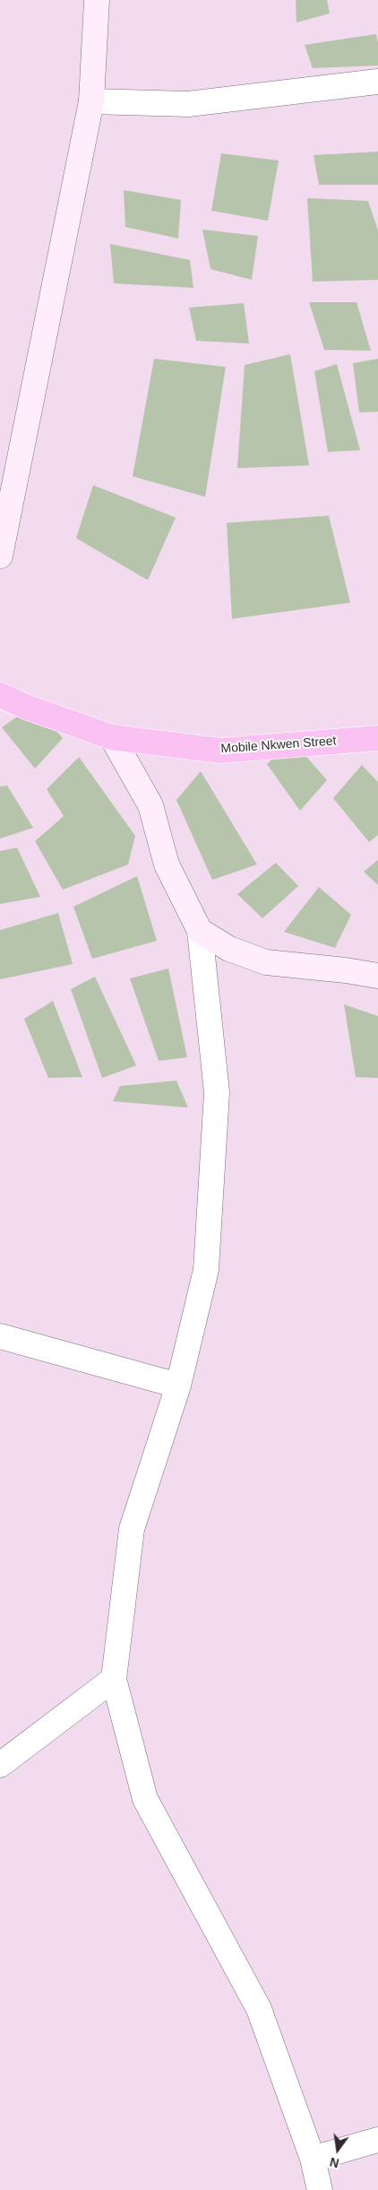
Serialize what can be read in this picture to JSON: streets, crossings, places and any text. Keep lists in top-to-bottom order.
{
  "streets": {
    "highway": ["Mobile Nkwen Street"]
  },
  "north": "bottom"
}
